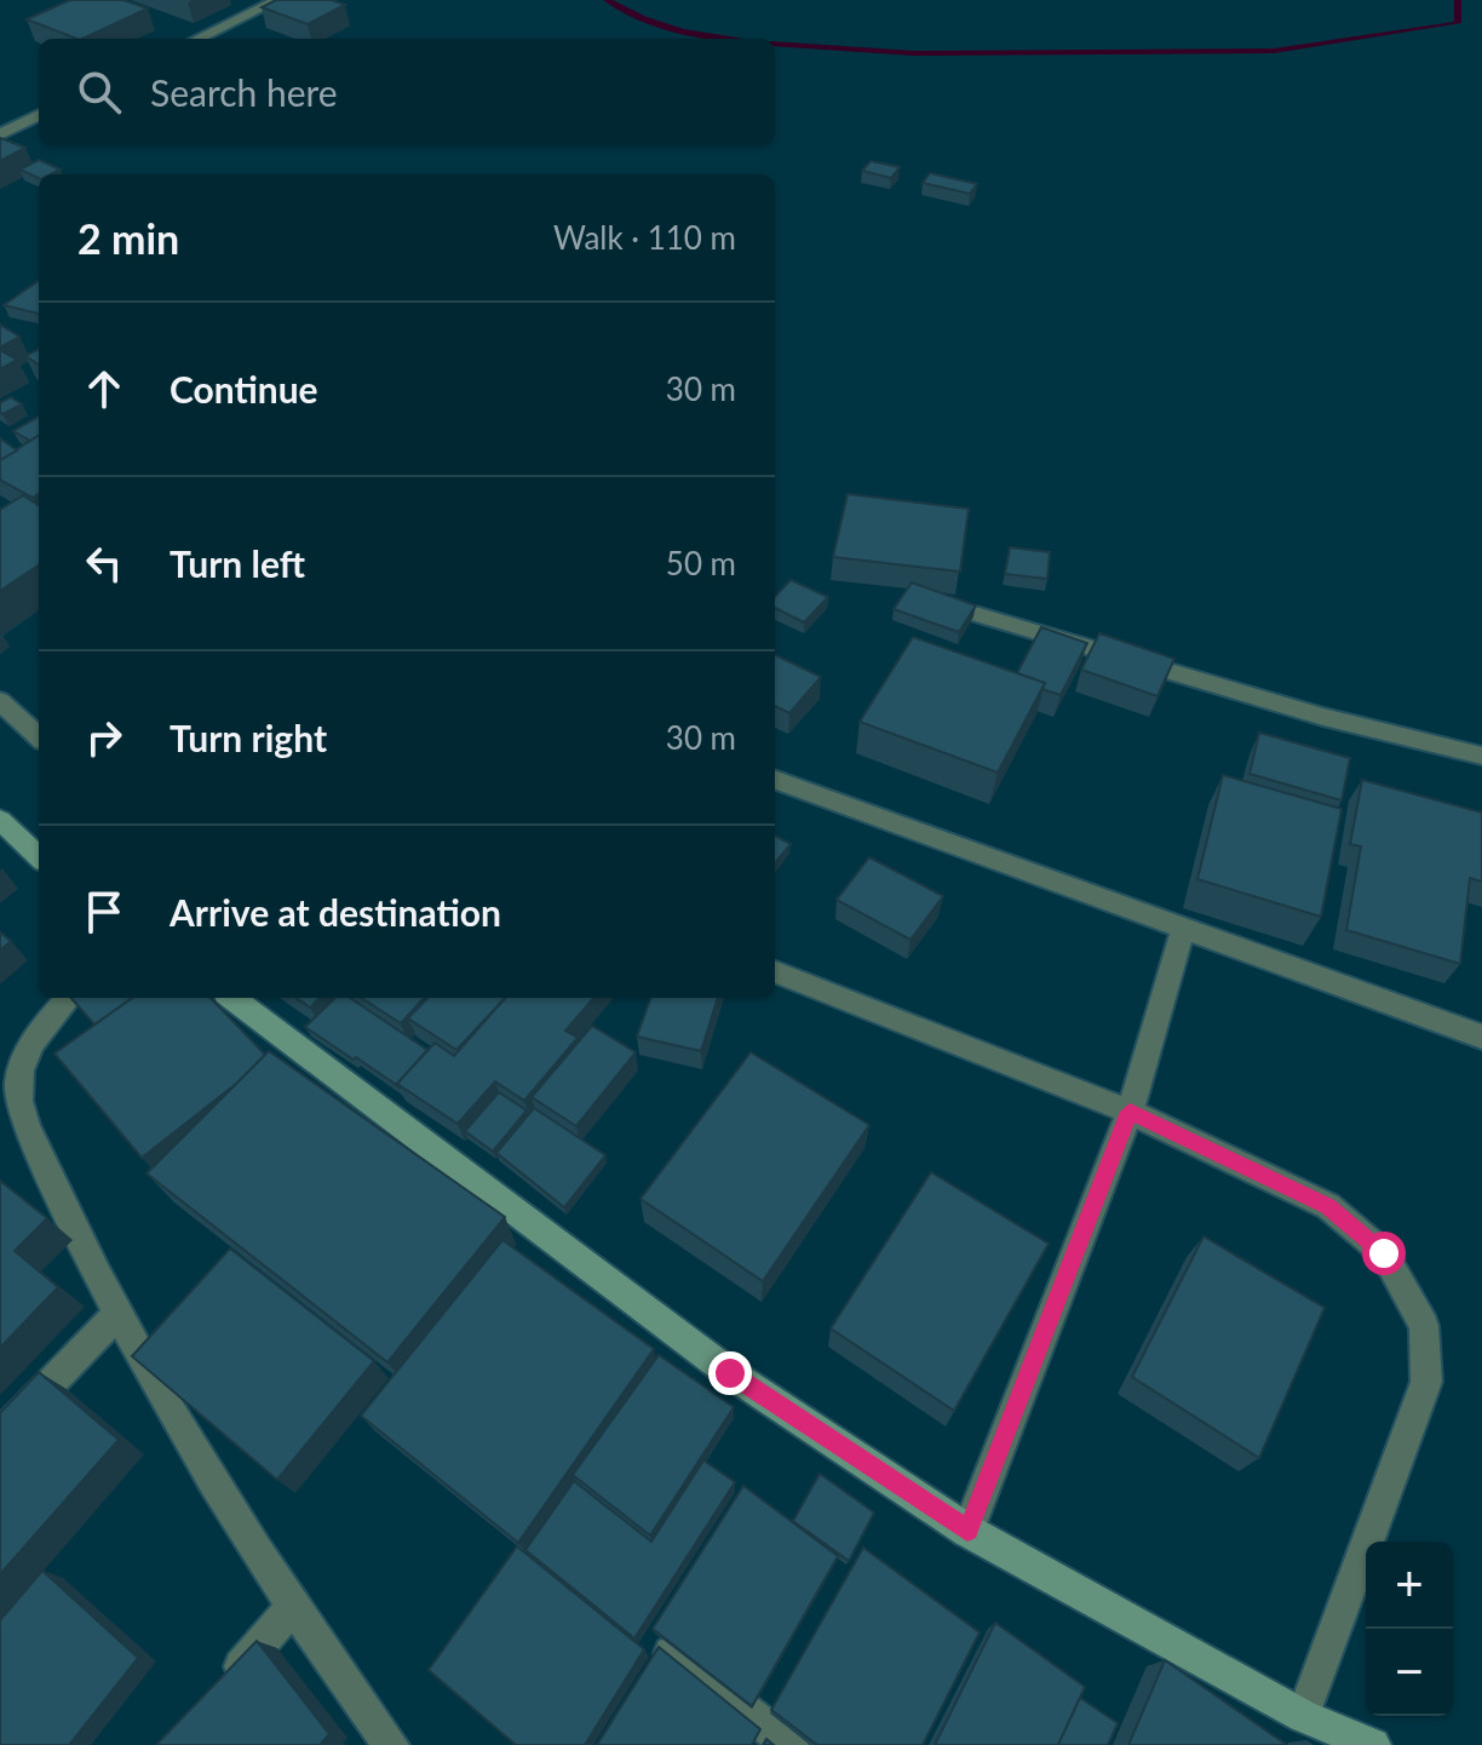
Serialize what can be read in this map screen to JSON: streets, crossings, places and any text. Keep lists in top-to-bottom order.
{
  "page": {
    "search": "Search here",
    "heading": ["2 min", "Walk · 110 m"],
    "list": [
      ["Continue", "30 m"],
      ["Turn left", "50 m"],
      ["Turn right", "30 m"],
      "Arrive at destination"
    ],
    "map_buttons": ["+", "−"]
  }
}
